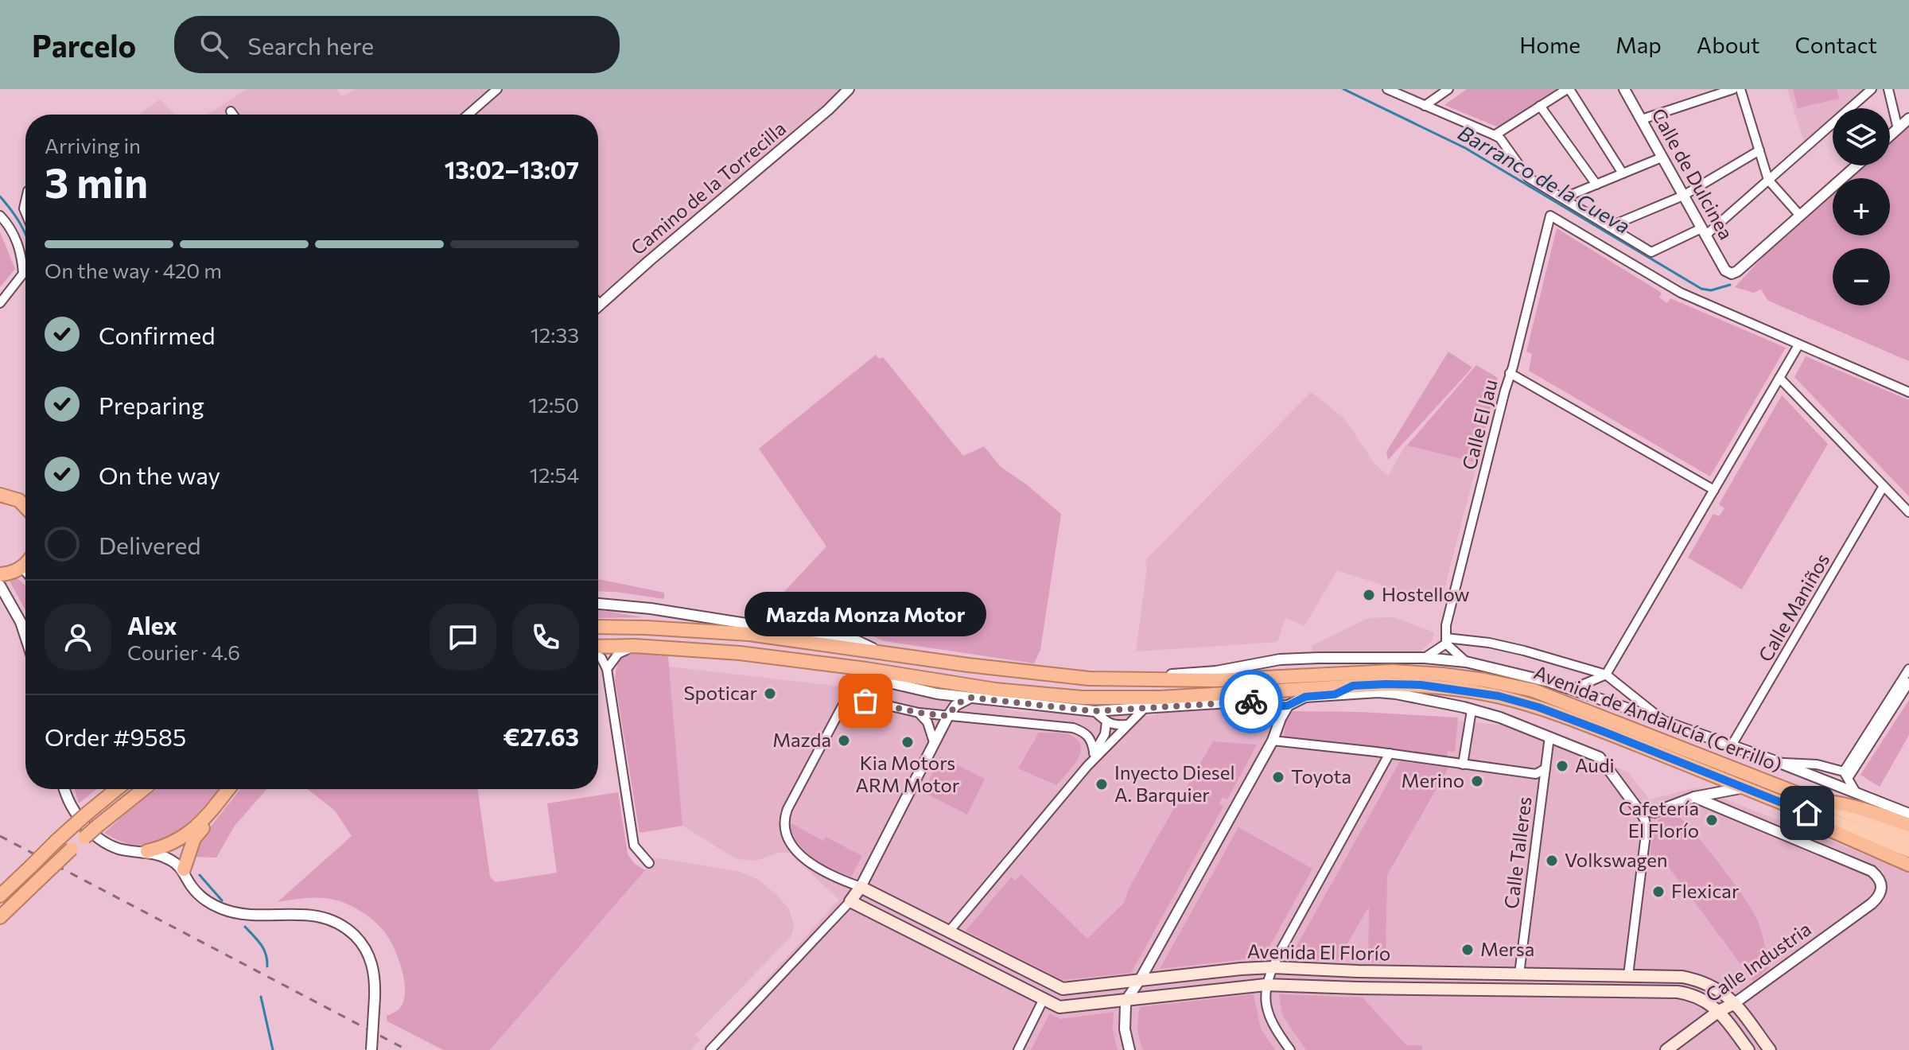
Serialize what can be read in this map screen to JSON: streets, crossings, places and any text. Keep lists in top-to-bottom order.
{
  "streets": {
    "highway": ["Avenida de Andalucía (Cerrillo)"],
    "main road": ["Avenida El Florío", "Calle Industria"],
    "street": [
      "Calle de Dulcinea",
      "Camino de la Torrecilla",
      "Calle El Jau",
      "Calle Maniños",
      "Calle Talleres"
    ]
  },
  "crossings": [
    ["Calle Maniños", "Avenida de Andalucía (Cerrillo)"],
    ["Avenida de Andalucía (Cerrillo)", "Calle Talleres"],
    ["Calle Talleres", "Avenida El Florío"],
    ["Avenida El Florío", "Calle Industria"]
  ],
  "water": ["Barranco de la Cueva"],
  "places": [
    "Hostellow",
    "Spoticar",
    "Mazda Monza Motor",
    "Mazda",
    "Kia Motors ARM Motor",
    "Audi",
    "Toyota",
    "Merino",
    "Inyecto Diesel A. Barquier",
    "Cafetería El Florío",
    "Volkswagen",
    "Flexicar",
    "Mersa"
  ],
  "page": {
    "header": "Parcelo",
    "search": "Search here",
    "nav": [
      "Home",
      "Map",
      "About",
      "Contact"
    ],
    "map_buttons": ["+", "−"],
    "heading": ["3 min", "Arriving in", "13:02–13:07"],
    "panel": [
      "Alex",
      "Courier · 4.6",
      "Order #9585",
      "€27.63"
    ],
    "bar": "On the way · 420 m",
    "list": [
      ["Confirmed", "12:33"],
      ["Preparing", "12:50"],
      ["On the way", "12:54"],
      "Delivered"
    ],
    "bubble": "Mazda Monza Motor"
  }
}
